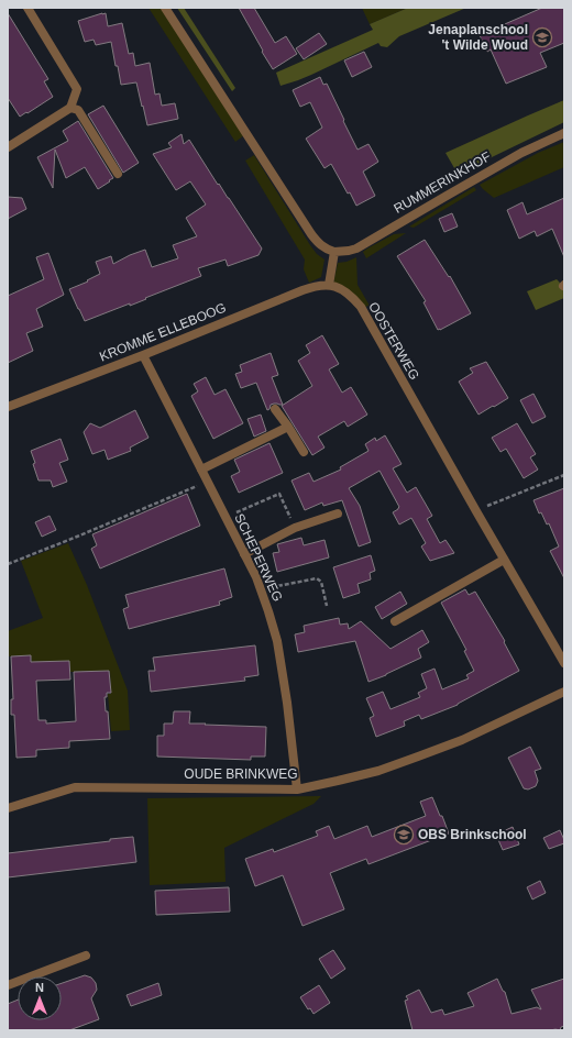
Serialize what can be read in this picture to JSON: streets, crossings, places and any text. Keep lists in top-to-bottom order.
{
  "streets": {
    "street": [
      "RUMMERINKHOF",
      "KROMME ELLEBOOG",
      "OOSTERWEG",
      "SCHEPERWEG",
      "OUDE BRINKWEG"
    ]
  },
  "crossings": [
    ["KROMME ELLEBOOG", "OOSTERWEG"],
    ["KROMME ELLEBOOG", "SCHEPERWEG"],
    ["SCHEPERWEG", "OUDE BRINKWEG"]
  ],
  "places": {
    "school or university": ["Jenaplanschool 't Wilde Woud", "OBS Brinkschool"]
  },
  "north": "top"
}
